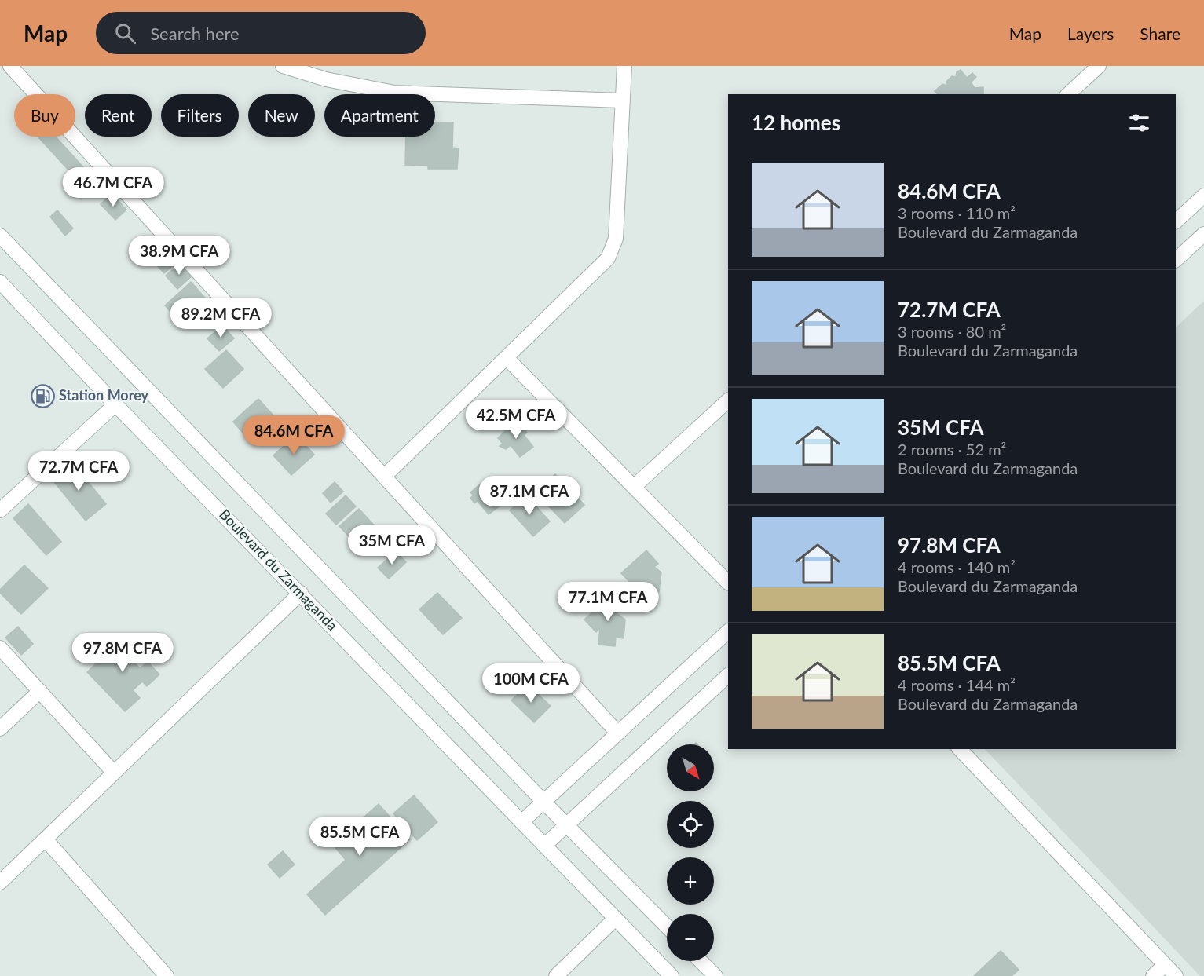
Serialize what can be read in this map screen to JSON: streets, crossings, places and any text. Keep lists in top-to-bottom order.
{
  "streets": {
    "street": ["Boulevard du Zarmaganda"]
  },
  "places": {
    "fuel station": ["Station Morey"]
  },
  "north": "bottom right",
  "page": {
    "header": "Map",
    "search": "Search here",
    "nav": ["Map", "Layers", "Share"],
    "chip": [
      "Buy",
      "Rent",
      "Filters",
      "New",
      "Apartment"
    ],
    "heading": "12 homes",
    "list": [
      {
        "name": "84.6M CFA",
        "note": "3 rooms · 110 m² · Boulevard du Zarmaganda"
      },
      {
        "name": "72.7M CFA",
        "note": "3 rooms · 80 m² · Boulevard du Zarmaganda"
      },
      {
        "name": "35M CFA",
        "note": "2 rooms · 52 m² · Boulevard du Zarmaganda"
      },
      {
        "name": "97.8M CFA",
        "note": "4 rooms · 140 m² · Boulevard du Zarmaganda"
      },
      {
        "name": "85.5M CFA",
        "note": "4 rooms · 144 m² · Boulevard du Zarmaganda"
      }
    ],
    "price": [
      "46.7M CFA",
      "38.9M CFA",
      "89.2M CFA",
      "42.5M CFA",
      "84.6M CFA",
      "72.7M CFA",
      "87.1M CFA",
      "35M CFA",
      "77.1M CFA",
      "97.8M CFA",
      "100M CFA",
      "85.5M CFA"
    ],
    "map_buttons": ["+", "−"]
  }
}
